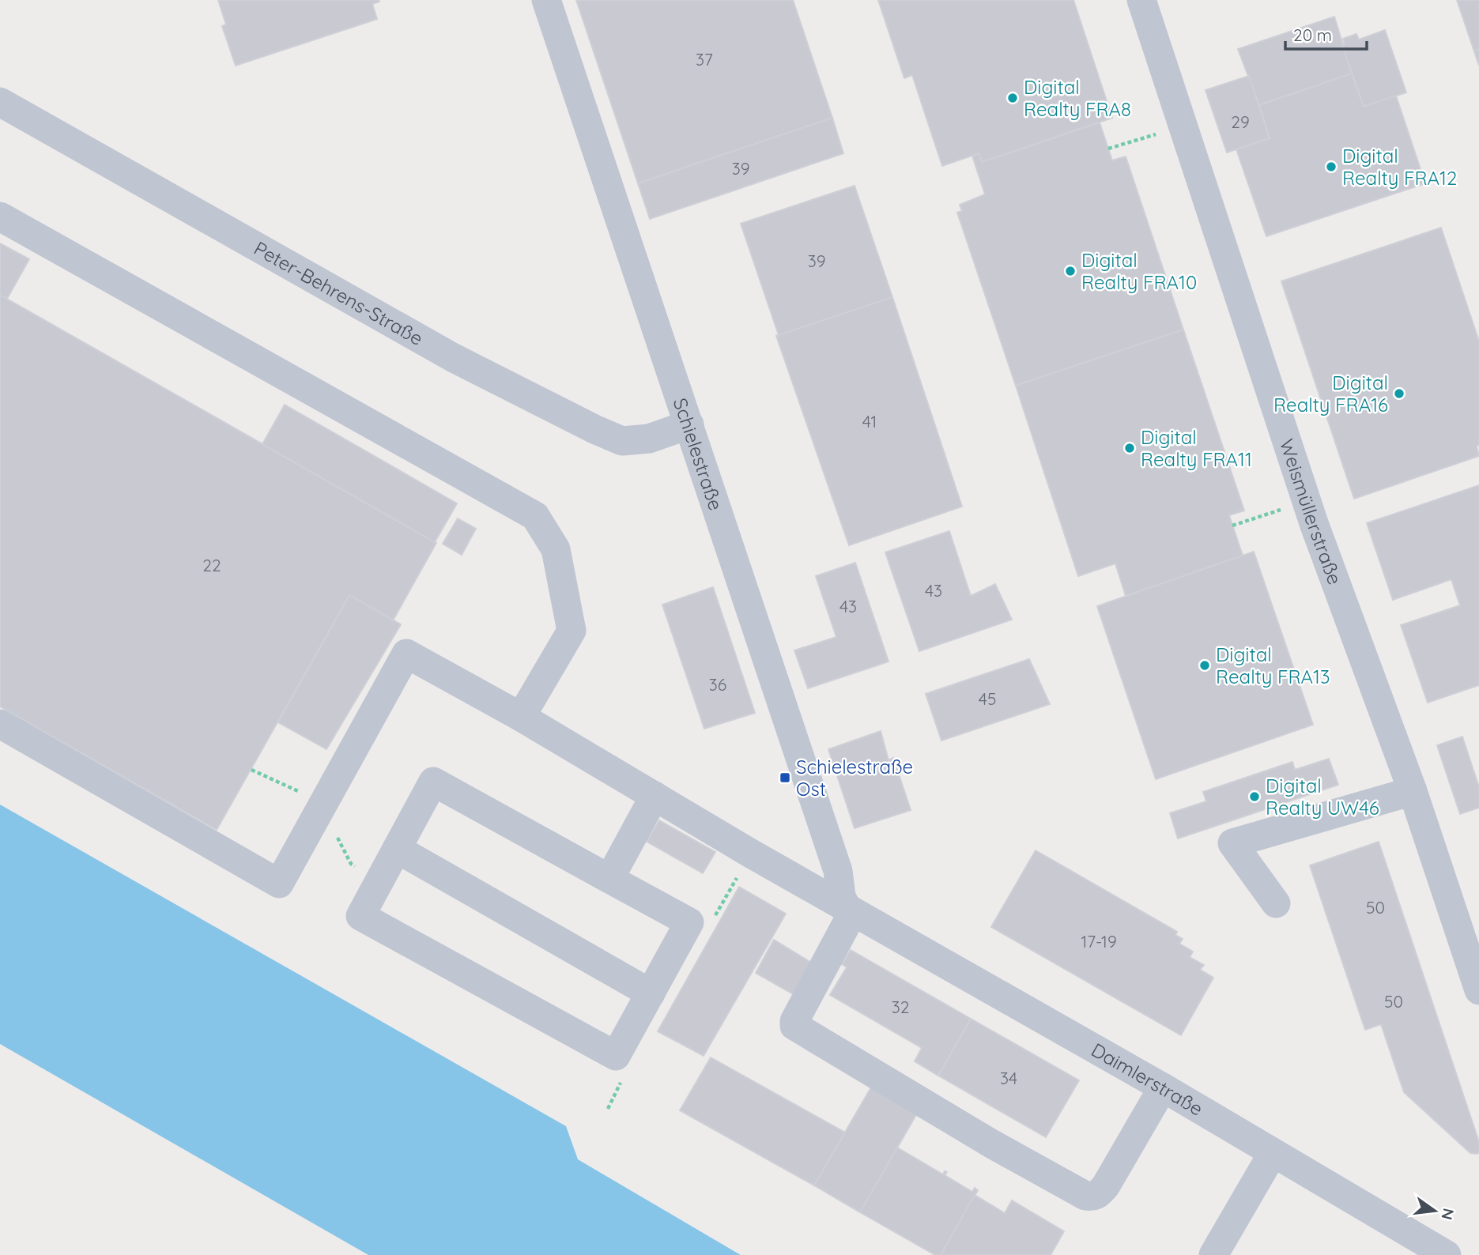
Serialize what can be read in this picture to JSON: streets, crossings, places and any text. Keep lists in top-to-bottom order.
{
  "streets": {
    "street": [
      "Peter-Behrens-Straße",
      "Schielestraße",
      "Weismüllerstraße",
      "Daimlerstraße"
    ]
  },
  "crossings": [
    ["Peter-Behrens-Straße", "Schielestraße"],
    ["Schielestraße", "Daimlerstraße"]
  ],
  "places": {
    "other": [
      "Digital Realty FRA8",
      "Digital Realty FRA12",
      "Digital Realty FRA10",
      "Digital Realty FRA16",
      "Digital Realty FRA11",
      "Digital Realty FRA13",
      "Digital Realty UW46"
    ],
    "transit": ["Schielestraße Ost"]
  },
  "house_numbers": [
    "37",
    "29",
    "39",
    "39",
    "41",
    "22",
    "43",
    "43",
    "36",
    "45",
    "50",
    "17-19",
    "50",
    "32",
    "34"
  ],
  "scale_bar": "20 m",
  "north": "right"
}
